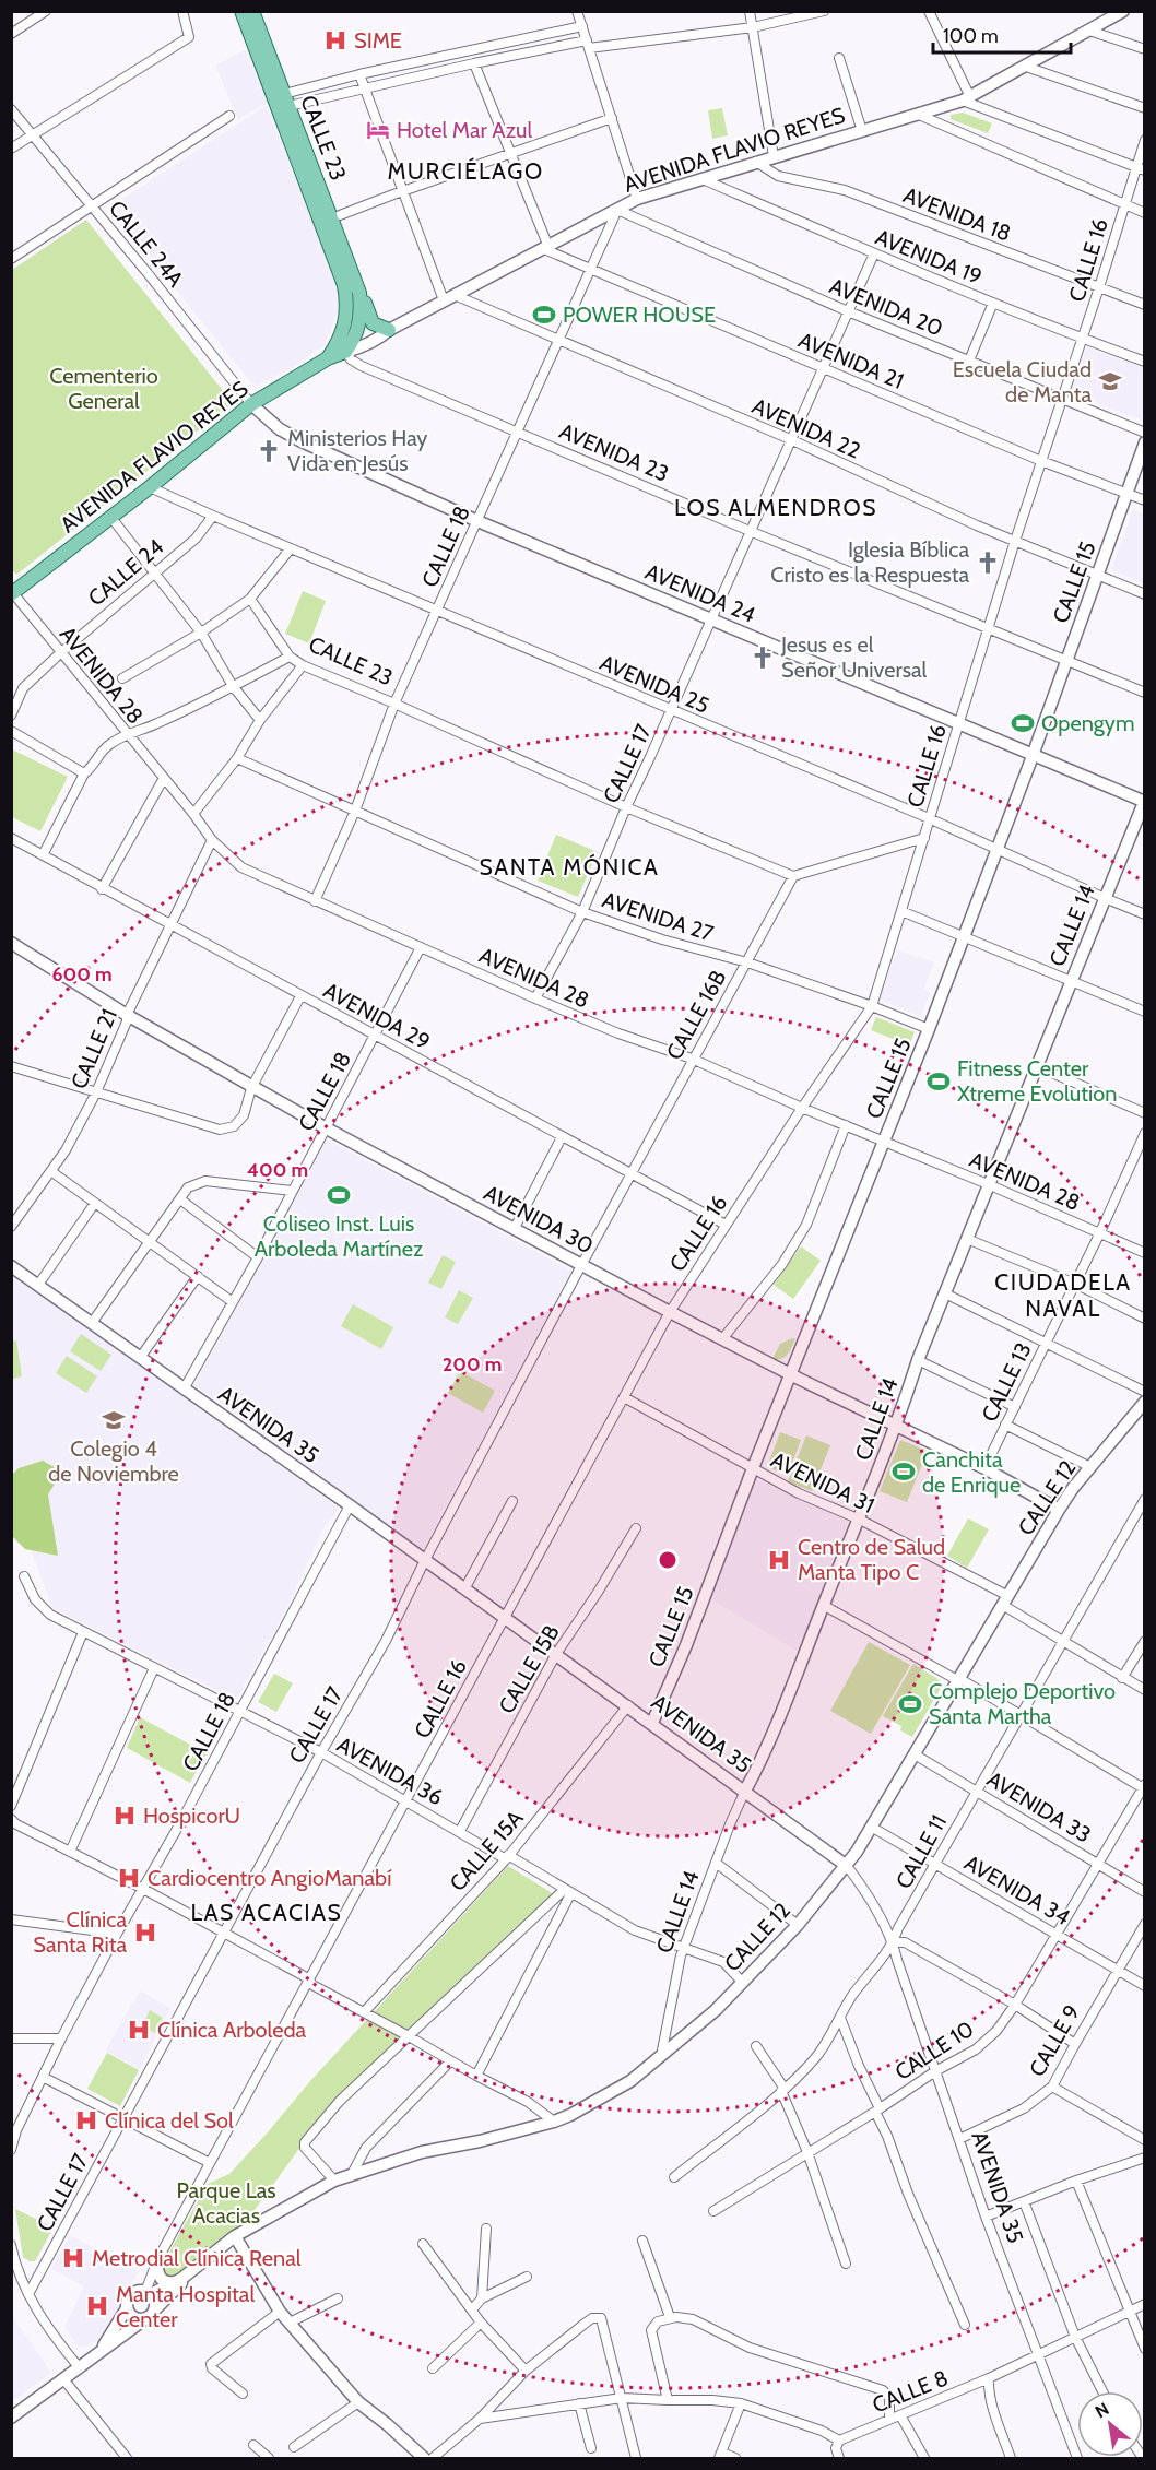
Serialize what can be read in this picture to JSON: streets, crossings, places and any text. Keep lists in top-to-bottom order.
{
  "streets": {
    "main road": ["CALLE 23", "AVENIDA FLAVIO REYES"],
    "street": [
      "AVENIDA 18",
      "CALLE 24A",
      "AVENIDA 19",
      "CALLE 16",
      "AVENIDA 20",
      "AVENIDA 21",
      "AVENIDA 22",
      "AVENIDA 23",
      "CALLE 18",
      "CALLE 24",
      "CALLE 15",
      "AVENIDA 24",
      "AVENIDA 28",
      "AVENIDA 25",
      "CALLE 17",
      "AVENIDA 27",
      "CALLE 14",
      "CALLE 16B",
      "AVENIDA 29",
      "CALLE 21",
      "AVENIDA 30",
      "CALLE 13",
      "AVENIDA 35",
      "AVENIDA 31",
      "CALLE 12",
      "CALLE 15B",
      "AVENIDA 36",
      "AVENIDA 33",
      "CALLE 15A",
      "CALLE 11",
      "AVENIDA 34",
      "CALLE 9",
      "CALLE 10",
      "CALLE 8"
    ]
  },
  "crossings": [
    ["CALLE 23", "AVENIDA FLAVIO REYES"],
    ["CALLE 23", "AVENIDA 23"],
    ["CALLE 23", "CALLE 18"],
    ["CALLE 23", "AVENIDA 28"],
    ["CALLE 23", "CALLE 17"],
    ["CALLE 23", "AVENIDA 29"],
    ["AVENIDA FLAVIO REYES", "AVENIDA 18"],
    ["AVENIDA FLAVIO REYES", "CALLE 24A"],
    ["AVENIDA FLAVIO REYES", "AVENIDA 19"],
    ["AVENIDA FLAVIO REYES", "AVENIDA 20"],
    ["AVENIDA FLAVIO REYES", "AVENIDA 21"],
    ["AVENIDA FLAVIO REYES", "AVENIDA 22"],
    ["AVENIDA FLAVIO REYES", "AVENIDA 23"],
    ["AVENIDA FLAVIO REYES", "CALLE 18"],
    ["AVENIDA FLAVIO REYES", "AVENIDA 24"],
    ["AVENIDA FLAVIO REYES", "AVENIDA 28"],
    ["AVENIDA FLAVIO REYES", "AVENIDA 25"],
    ["AVENIDA 18", "CALLE 16"],
    ["CALLE 24A", "AVENIDA 24"],
    ["AVENIDA 19", "CALLE 16"],
    ["AVENIDA 19", "CALLE 17"],
    ["CALLE 16", "AVENIDA 20"],
    ["CALLE 16", "AVENIDA 21"],
    ["CALLE 16", "AVENIDA 22"],
    ["CALLE 16", "AVENIDA 23"],
    ["CALLE 16", "AVENIDA 24"],
    ["CALLE 16", "AVENIDA 28"],
    ["CALLE 16", "AVENIDA 25"],
    ["CALLE 16", "AVENIDA 27"],
    ["CALLE 16", "AVENIDA 29"],
    ["CALLE 16", "AVENIDA 30"],
    ["CALLE 16", "AVENIDA 35"],
    ["CALLE 16", "AVENIDA 31"],
    ["CALLE 16", "CALLE 12"],
    ["CALLE 16", "AVENIDA 36"],
    ["AVENIDA 20", "CALLE 18"],
    ["AVENIDA 20", "CALLE 17"],
    ["AVENIDA 21", "CALLE 18"],
    ["AVENIDA 21", "CALLE 15"],
    ["AVENIDA 21", "CALLE 17"],
    ["AVENIDA 22", "CALLE 18"],
    ["AVENIDA 22", "CALLE 15"],
    ["AVENIDA 22", "CALLE 17"],
    ["AVENIDA 23", "CALLE 18"],
    ["AVENIDA 23", "CALLE 15"],
    ["AVENIDA 23", "CALLE 17"],
    ["CALLE 18", "AVENIDA 24"],
    ["CALLE 18", "AVENIDA 28"],
    ["CALLE 18", "AVENIDA 25"],
    ["CALLE 18", "AVENIDA 27"],
    ["CALLE 18", "AVENIDA 29"],
    ["CALLE 18", "AVENIDA 30"],
    ["CALLE 18", "AVENIDA 35"],
    ["CALLE 18", "AVENIDA 36"],
    ["CALLE 24", "AVENIDA 28"],
    ["CALLE 24", "AVENIDA 25"],
    ["CALLE 15", "AVENIDA 24"],
    ["CALLE 15", "AVENIDA 28"],
    ["CALLE 15", "AVENIDA 25"],
    ["CALLE 15", "AVENIDA 27"],
    ["CALLE 15", "AVENIDA 30"],
    ["CALLE 15", "AVENIDA 35"],
    ["CALLE 15", "AVENIDA 31"],
    ["AVENIDA 24", "CALLE 17"],
    ["AVENIDA 24", "CALLE 14"],
    ["AVENIDA 28", "CALLE 17"],
    ["AVENIDA 28", "CALLE 14"],
    ["AVENIDA 28", "CALLE 16B"],
    ["AVENIDA 28", "CALLE 21"],
    ["AVENIDA 28", "CALLE 13"],
    ["AVENIDA 25", "CALLE 17"],
    ["AVENIDA 25", "CALLE 14"],
    ["CALLE 17", "AVENIDA 27"],
    ["CALLE 17", "CALLE 16B"],
    ["CALLE 17", "AVENIDA 29"],
    ["CALLE 17", "AVENIDA 30"],
    ["CALLE 17", "AVENIDA 35"],
    ["CALLE 17", "AVENIDA 36"],
    ["AVENIDA 27", "CALLE 16B"],
    ["CALLE 14", "AVENIDA 30"],
    ["CALLE 14", "AVENIDA 35"],
    ["CALLE 14", "AVENIDA 31"],
    ["CALLE 14", "CALLE 12"],
    ["CALLE 14", "AVENIDA 36"],
    ["CALLE 16B", "AVENIDA 29"],
    ["AVENIDA 29", "CALLE 21"],
    ["CALLE 21", "AVENIDA 30"],
    ["AVENIDA 30", "CALLE 13"],
    ["AVENIDA 30", "CALLE 12"],
    ["AVENIDA 35", "CALLE 12"],
    ["AVENIDA 35", "CALLE 15B"],
    ["AVENIDA 35", "CALLE 15A"],
    ["AVENIDA 35", "CALLE 11"],
    ["AVENIDA 35", "CALLE 9"],
    ["AVENIDA 35", "CALLE 10"],
    ["AVENIDA 35", "CALLE 8"],
    ["AVENIDA 31", "CALLE 12"],
    ["AVENIDA 31", "CALLE 11"],
    ["CALLE 12", "AVENIDA 36"],
    ["CALLE 12", "AVENIDA 33"],
    ["CALLE 12", "AVENIDA 34"],
    ["CALLE 15B", "AVENIDA 36"],
    ["AVENIDA 36", "CALLE 15A"],
    ["AVENIDA 33", "CALLE 11"],
    ["AVENIDA 33", "CALLE 10"],
    ["CALLE 11", "AVENIDA 34"],
    ["AVENIDA 34", "CALLE 9"],
    ["AVENIDA 34", "CALLE 10"]
  ],
  "districts": [
    "MURCIÉLAGO",
    "LOS ALMENDROS",
    "SANTA MÓNICA",
    "CIUDADELA NAVAL",
    "LAS ACACIAS"
  ],
  "parks": ["Cementerio General", "Parque Las Acacias"],
  "places": {
    "hospital": [
      "SIME",
      "Centro de Salud Manta Tipo C",
      "HospicorU",
      "Cardiocentro AngioManabí",
      "Clínica Santa Rita",
      "Clínica Arboleda",
      "Clínica del Sol",
      "Metrodial Clínica Renal",
      "Manta Hospital Center"
    ],
    "hotel": ["Hotel Mar Azul"],
    "sports": [
      "POWER HOUSE",
      "Opengym",
      "Fitness Center Xtreme Evolution",
      "Coliseo Inst. Luis Arboleda Martínez",
      "Canchita de Enrique",
      "Complejo Deportivo Santa Martha"
    ],
    "school or university": ["Escuela Ciudad de Manta", "Colegio 4 de Noviembre"],
    "church": ["Ministerios Hay Vida en Jesús", "Iglesia Bíblica Cristo es la Respuesta", "Jesus es el Señor Universal"]
  },
  "scale_bar": "100 m",
  "north": "top left",
  "rings": ["600 m", "400 m", "200 m"]
}
